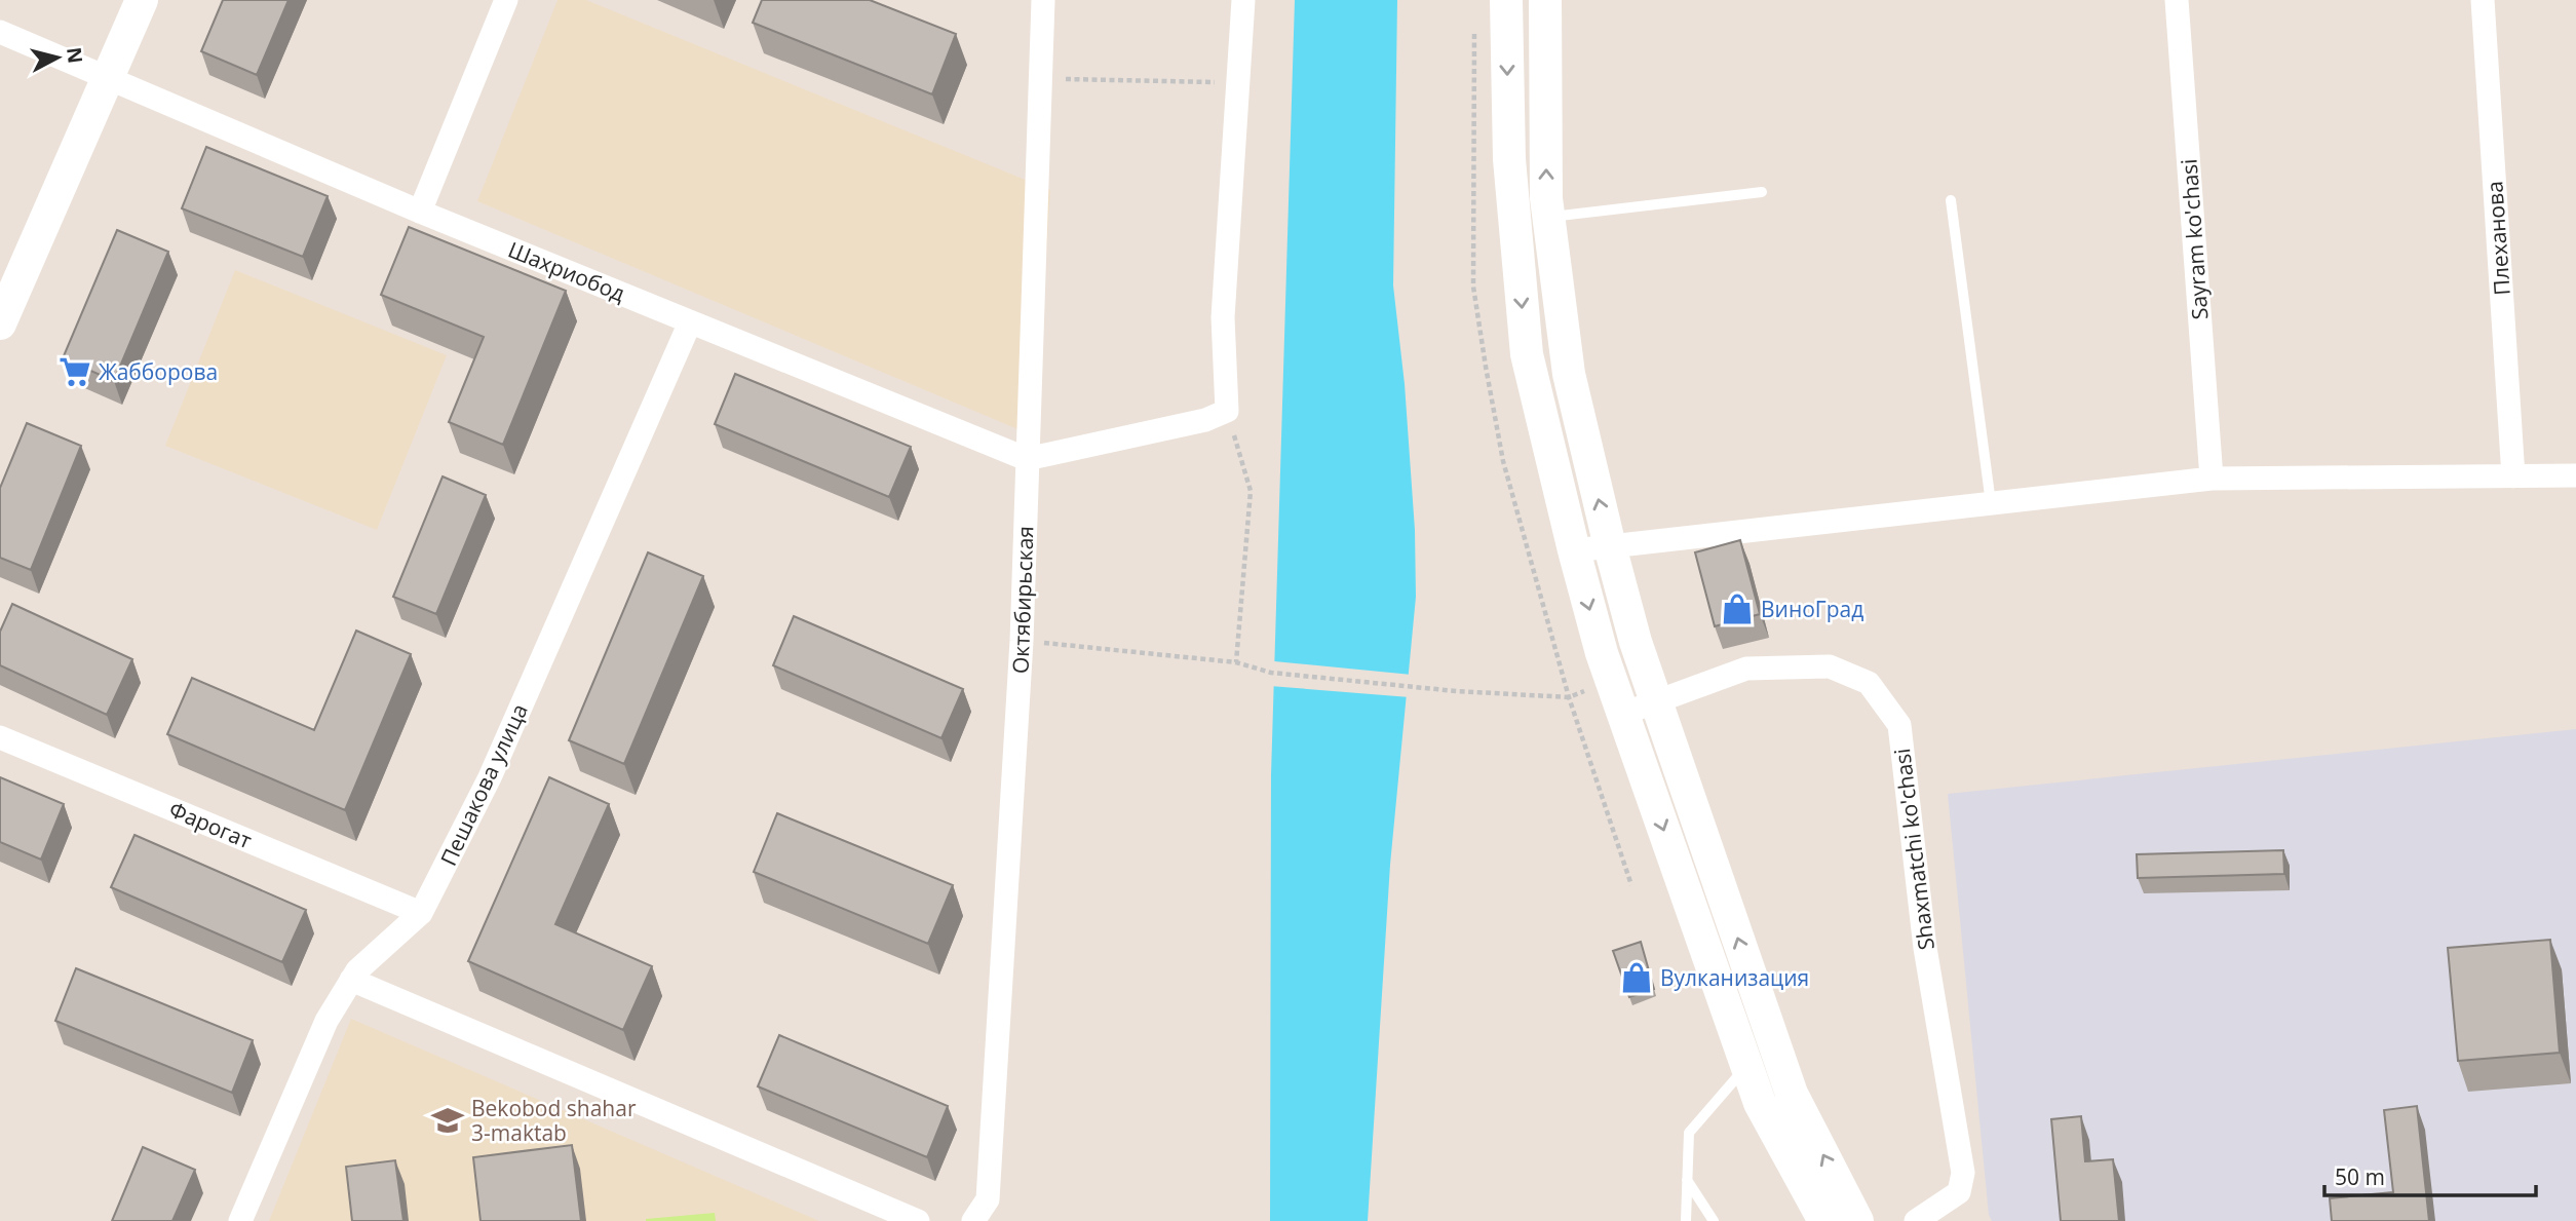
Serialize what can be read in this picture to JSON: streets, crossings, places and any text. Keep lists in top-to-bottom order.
{
  "streets": {
    "street": [
      "Плеханова",
      "Sayram ko'chasi",
      "Шахриобод",
      "Октябирьская",
      "Пешакова улица",
      "Фарогат",
      "Shaxmatchi ko'chasi"
    ]
  },
  "crossings": [
    ["Шахриобод", "Октябирьская"],
    ["Шахриобод", "Пешакова улица"],
    ["Пешакова улица", "Фарогат"]
  ],
  "places": {
    "supermarket": ["Жабборова"],
    "shop": ["ВиноГрад", "Вулканизация"],
    "school or university": ["Bekobod shahar 3-maktab"]
  },
  "scale_bar": "50 m",
  "north": "right"
}
